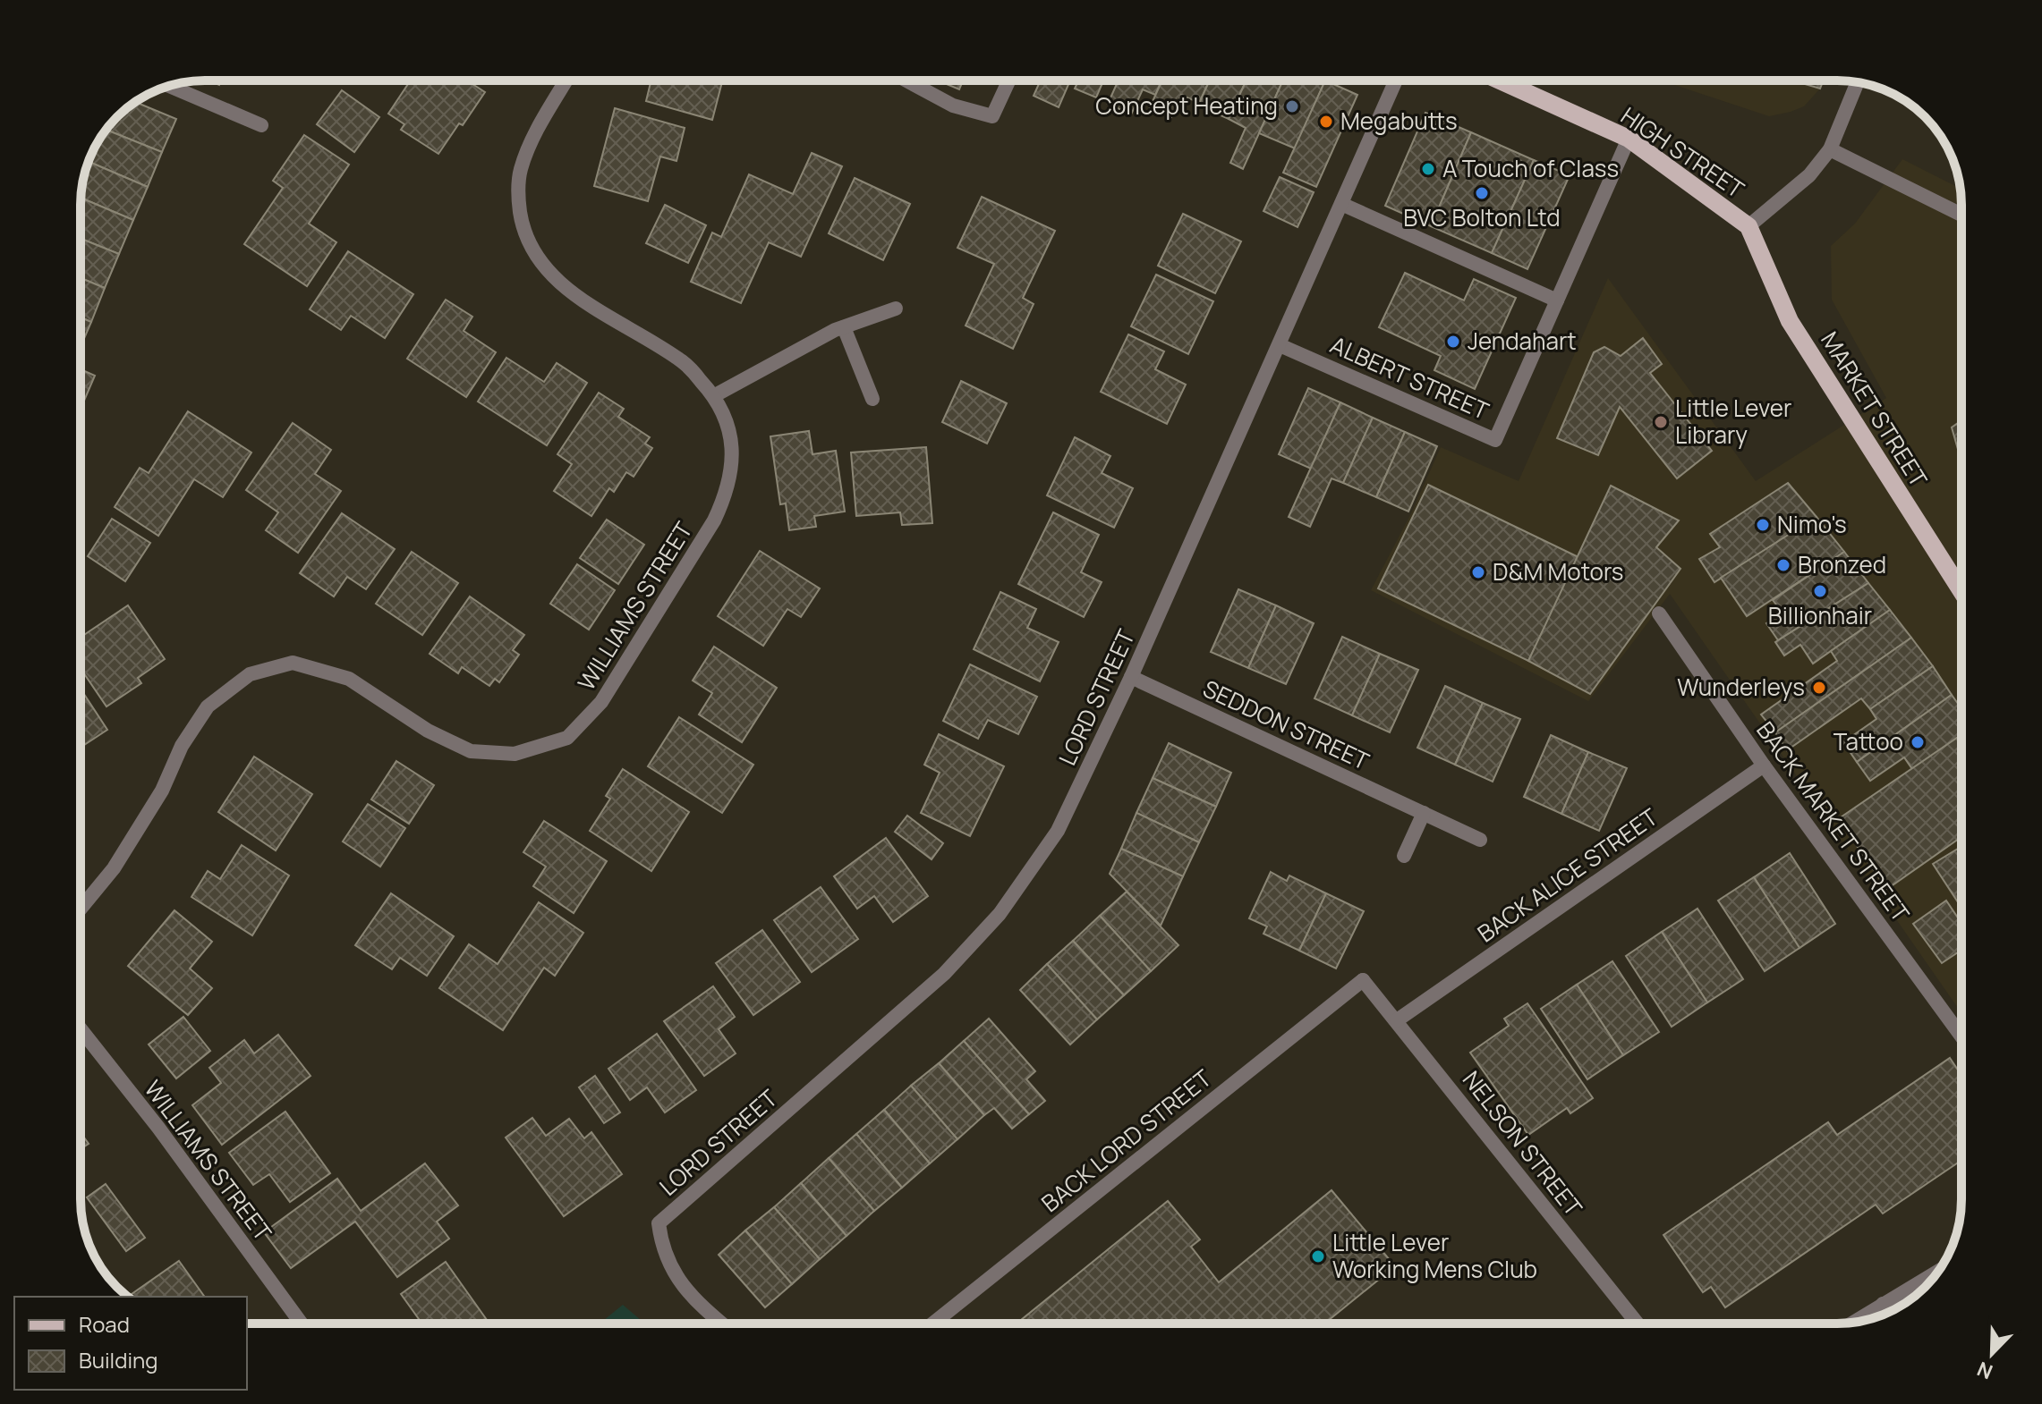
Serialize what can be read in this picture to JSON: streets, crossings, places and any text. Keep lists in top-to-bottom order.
{
  "streets": {
    "main road": ["HIGH STREET", "MARKET STREET"],
    "street": [
      "ALBERT STREET",
      "WILLIAMS STREET",
      "LORD STREET",
      "SEDDON STREET",
      "BACK MARKET STREET",
      "BACK ALICE STREET",
      "BACK LORD STREET",
      "NELSON STREET"
    ]
  },
  "crossings": [
    ["HIGH STREET", "ALBERT STREET"],
    ["HIGH STREET", "MARKET STREET"],
    ["ALBERT STREET", "LORD STREET"],
    ["LORD STREET", "SEDDON STREET"],
    ["BACK MARKET STREET", "BACK ALICE STREET"],
    ["BACK ALICE STREET", "NELSON STREET"],
    ["BACK LORD STREET", "NELSON STREET"]
  ],
  "places": [
    "Concept Heating",
    "Megabutts",
    "A Touch of Class",
    "BVC Bolton Ltd",
    "Jendahart",
    "Little Lever Library",
    "Nimo's",
    "Bronzed",
    "D&M Motors",
    "Billionhair",
    "Wunderleys",
    "Tattoo",
    "Little Lever Working Mens Club"
  ],
  "legend": ["Road", "Building"],
  "north": "bottom left"
}
